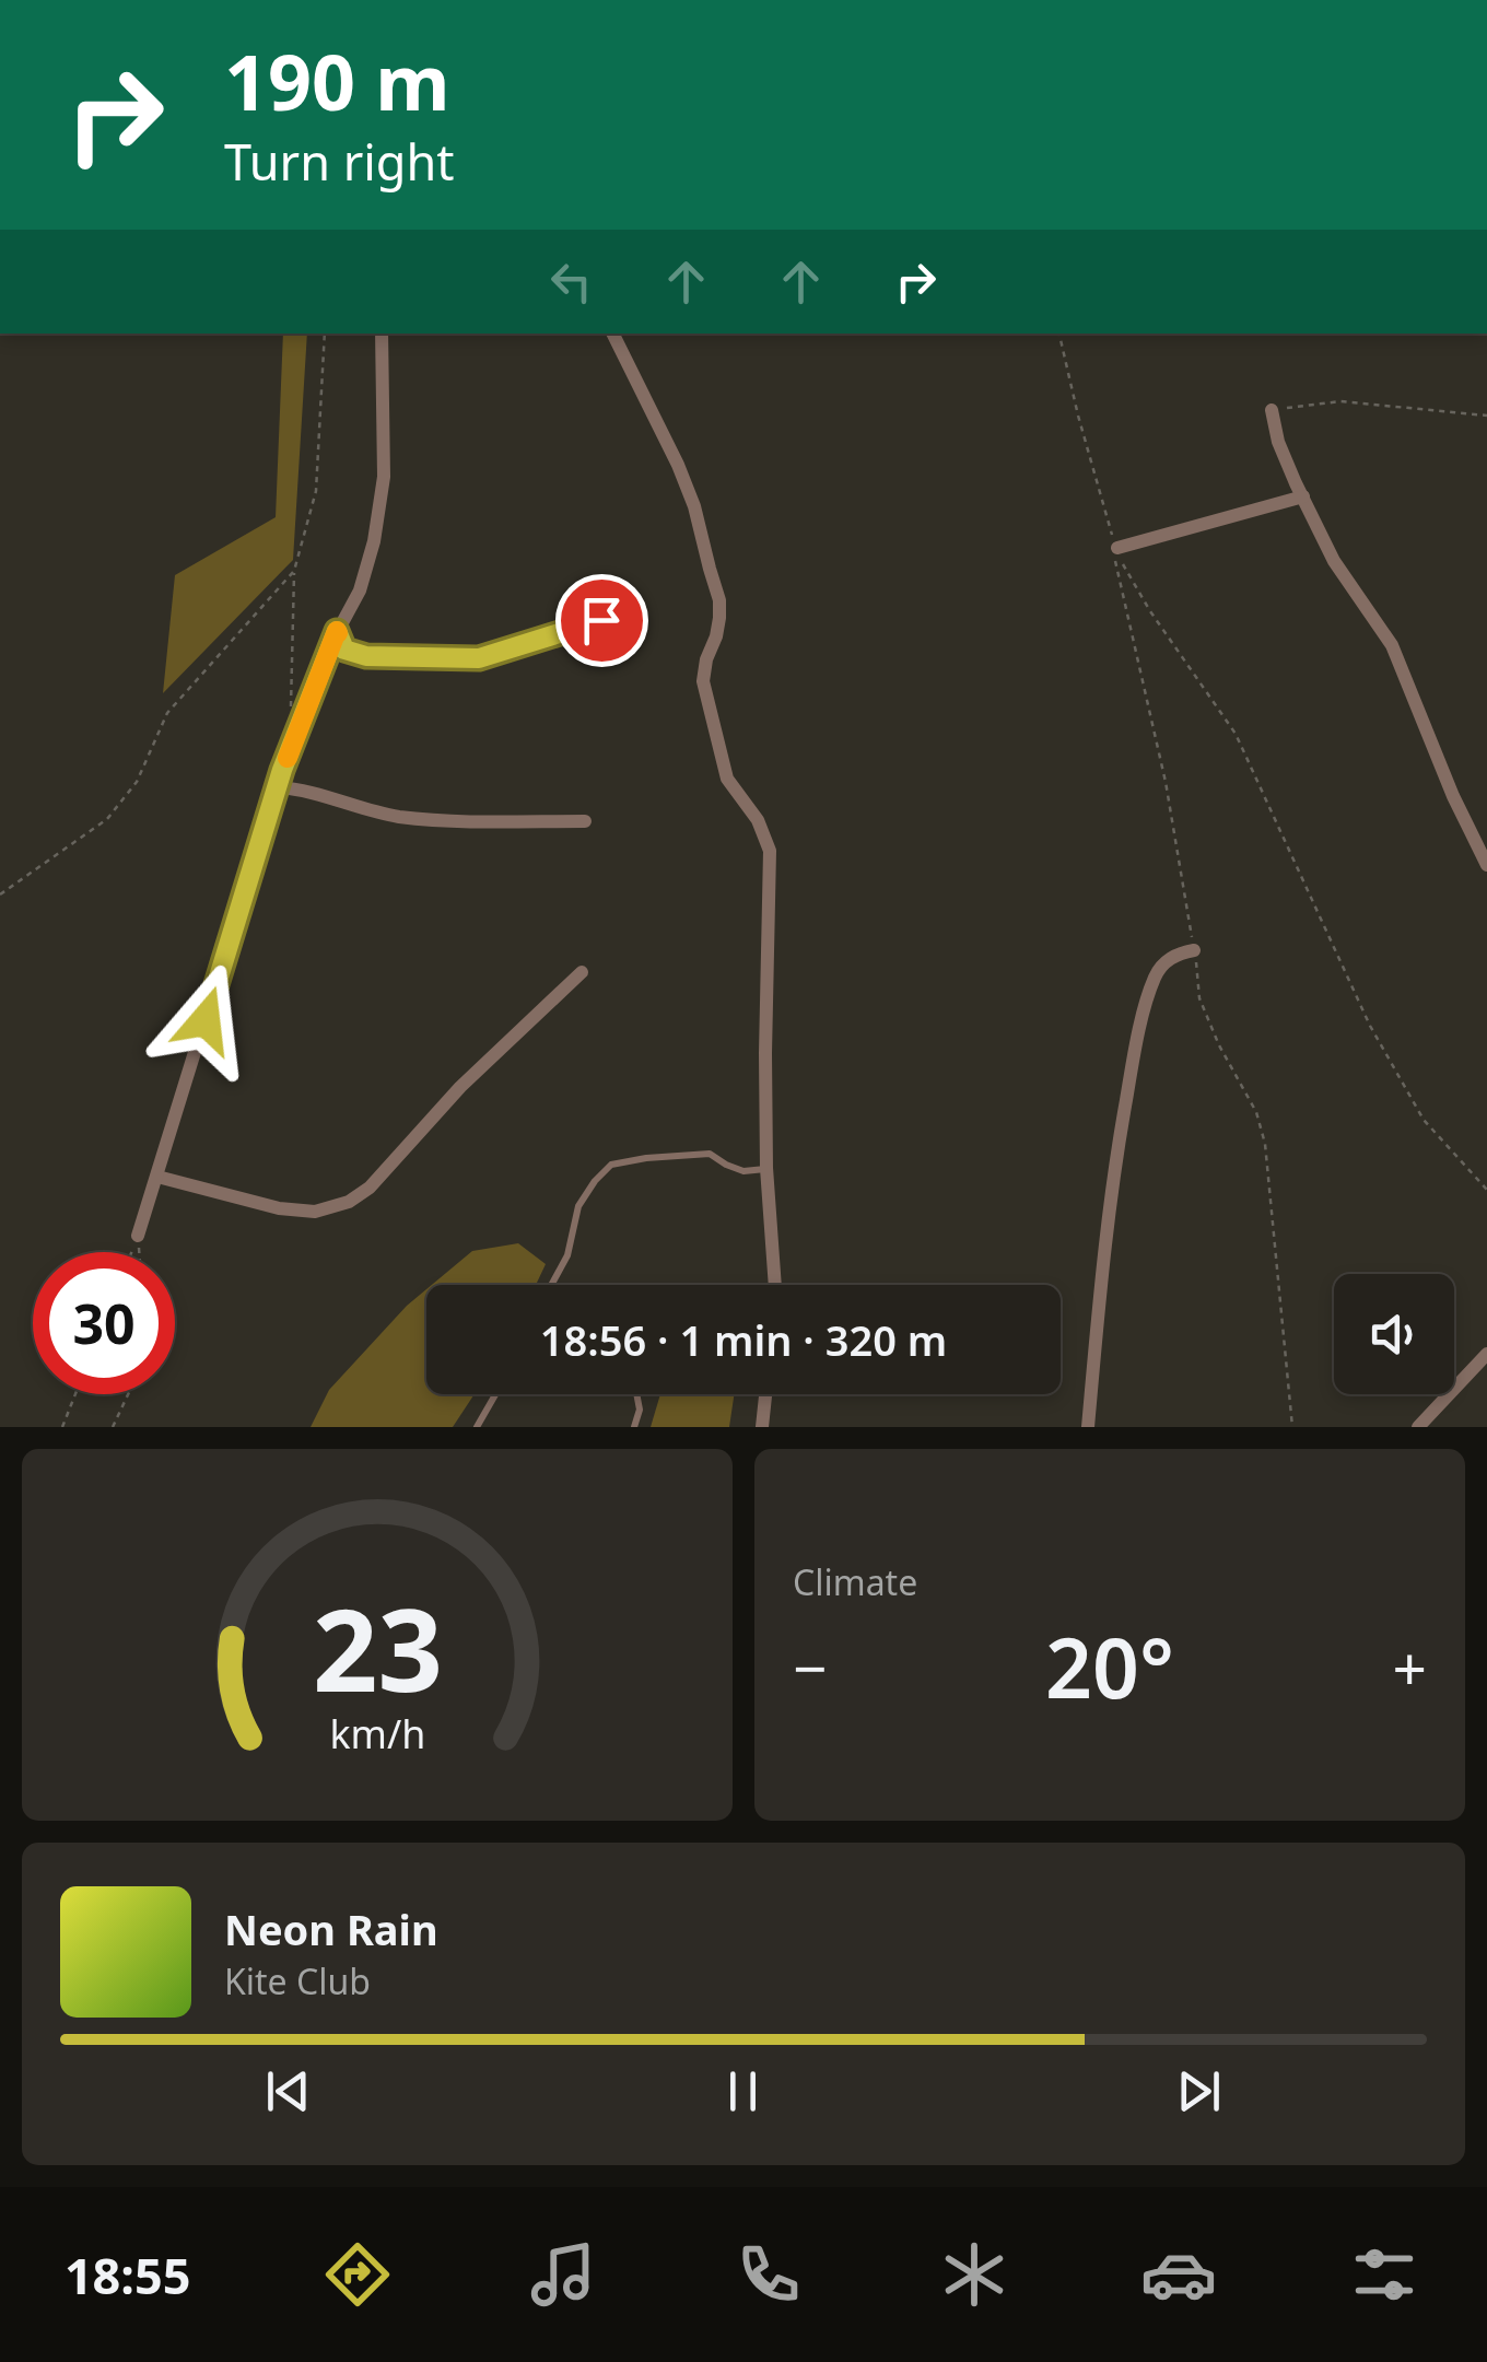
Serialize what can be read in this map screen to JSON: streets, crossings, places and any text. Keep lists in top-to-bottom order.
{
  "page": {
    "turn": ["190 m", "Turn right"],
    "limit": "30",
    "trip": "18:56 · 1 min · 320 m",
    "tile": "Climate",
    "heat": ["−", "20°", "+"],
    "song": ["Neon Rain", "Kite Club"],
    "tabs": "18:55",
    "gauge": ["23", "km/h"]
  }
}
